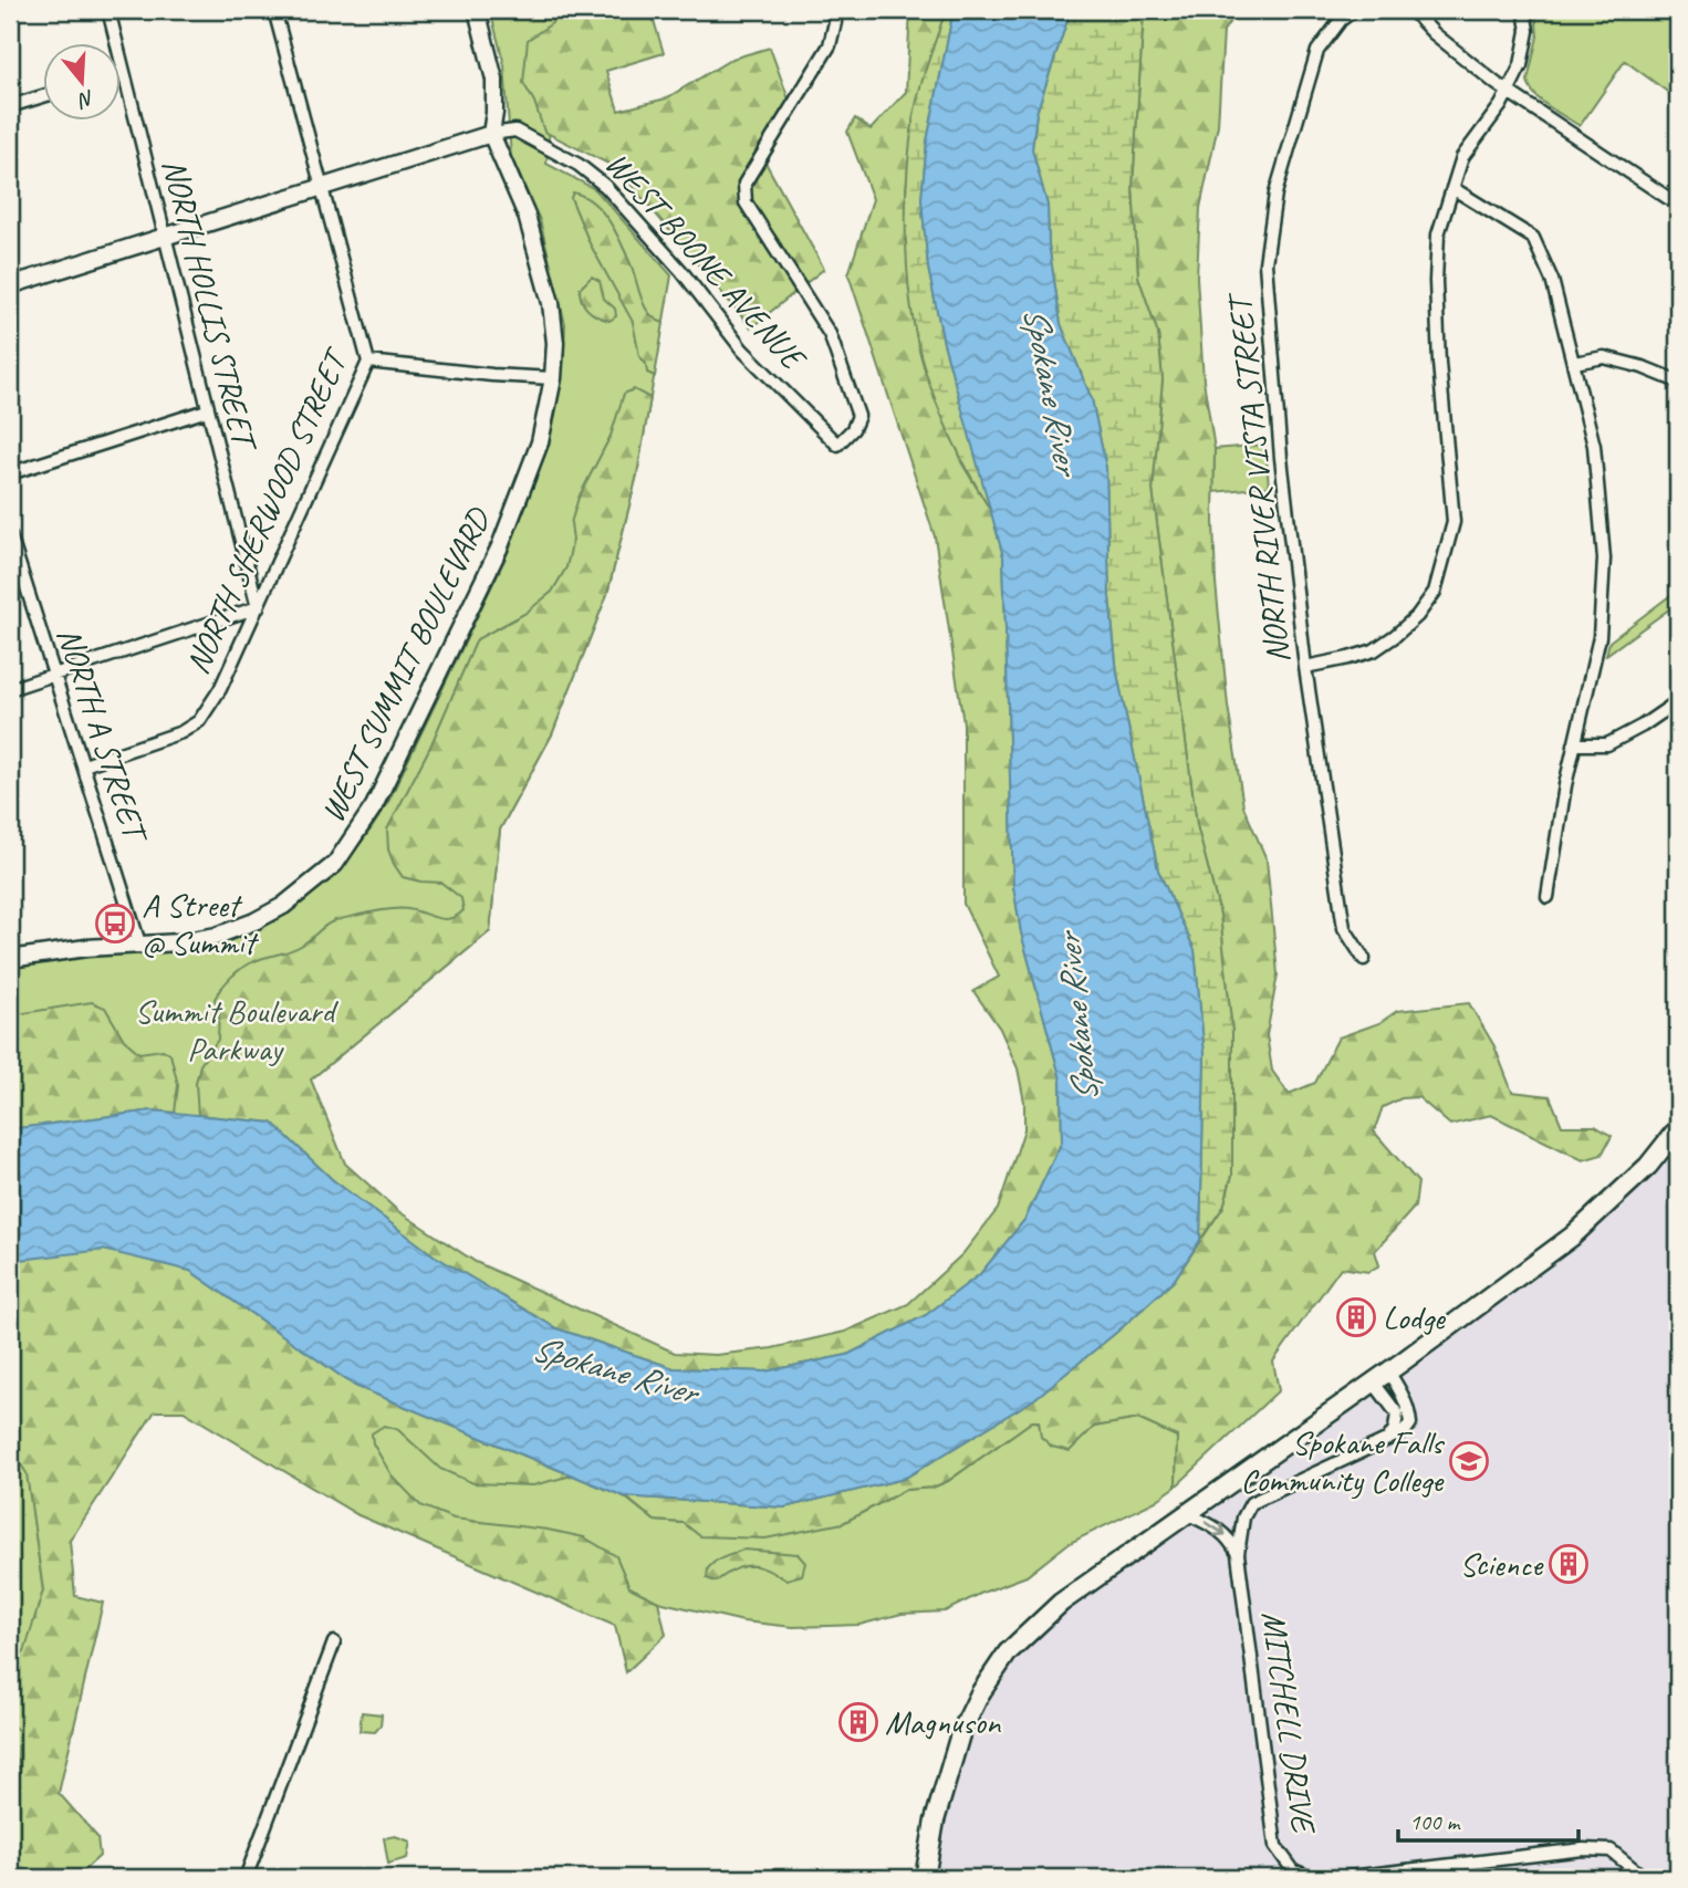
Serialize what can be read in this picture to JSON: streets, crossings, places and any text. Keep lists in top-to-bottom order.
{
  "streets": {
    "street": [
      "WEST BOONE AVENUE",
      "NORTH HOLLIS STREET",
      "NORTH RIVER VISTA STREET",
      "NORTH SHERWOOD STREET",
      "WEST SUMMIT BOULEVARD",
      "NORTH A STREET",
      "MITCHELL DRIVE"
    ]
  },
  "crossings": [
    ["WEST BOONE AVENUE", "NORTH HOLLIS STREET"],
    ["WEST BOONE AVENUE", "NORTH SHERWOOD STREET"],
    ["WEST BOONE AVENUE", "WEST SUMMIT BOULEVARD"],
    ["NORTH HOLLIS STREET", "NORTH SHERWOOD STREET"],
    ["NORTH SHERWOOD STREET", "NORTH A STREET"],
    ["WEST SUMMIT BOULEVARD", "NORTH A STREET"]
  ],
  "water": ["Spokane River"],
  "parks": ["Summit Boulevard Parkway"],
  "places": {
    "bus stop": ["A Street @ Summit"],
    "building": ["Lodge", "Science", "Magnuson"],
    "school or university": ["Spokane Falls Community College"]
  },
  "scale_bar": "100 m",
  "north": "bottom"
}
